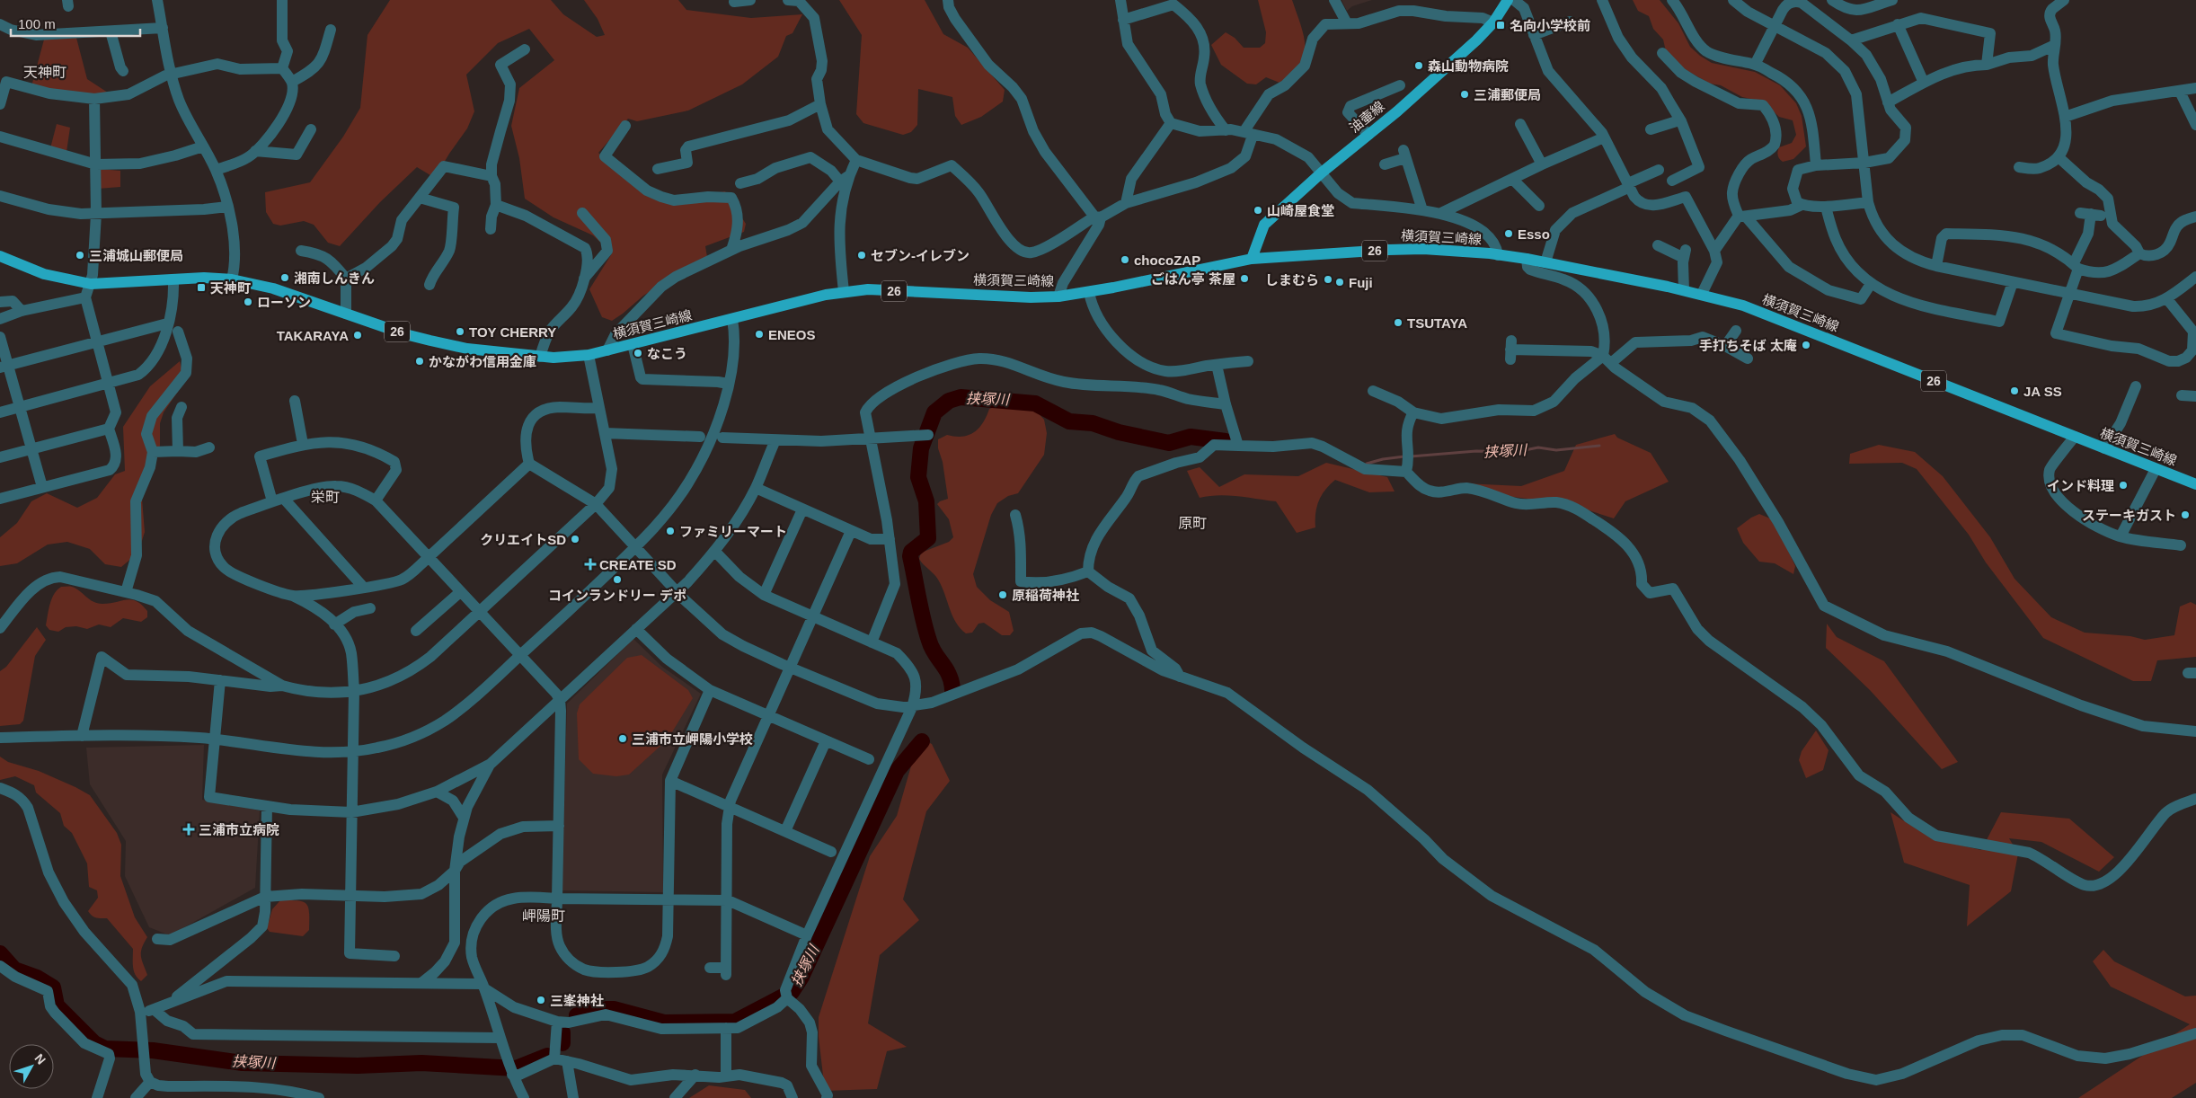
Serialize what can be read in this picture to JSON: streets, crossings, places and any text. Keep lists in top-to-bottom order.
{
  "streets": {
    "main road": ["油壷線", "横須賀三崎線", "26"]
  },
  "crossings": [
    ["油壷線", "横須賀三崎線"]
  ],
  "districts": [
    "天神町",
    "栄町",
    "原町",
    "岬陽町"
  ],
  "water": ["挟塚川"],
  "places": {
    "transit": ["名向小学校前", "天神町"],
    "other": [
      "森山動物病院",
      "三浦郵便局",
      "山崎屋食堂",
      "Esso",
      "三浦城山郵便局",
      "セブン-イレブン",
      "chocoZAP",
      "湘南しんきん",
      "ごはん亭 茶屋",
      "しまむら",
      "Fuji",
      "ローソン",
      "TSUTAYA",
      "TOY CHERRY",
      "ENEOS",
      "TAKARAYA",
      "手打ちそば 太庵",
      "なこう",
      "かながわ信用金庫",
      "JA SS",
      "インド料理",
      "ステーキガスト",
      "ファミリーマート",
      "クリエイトSD",
      "コインランドリー デポ",
      "原稲荷神社",
      "三浦市立岬陽小学校",
      "三峯神社"
    ],
    "health": ["CREATE SD", "三浦市立病院"]
  },
  "scale_bar": "100 m",
  "north": "top right"
}
